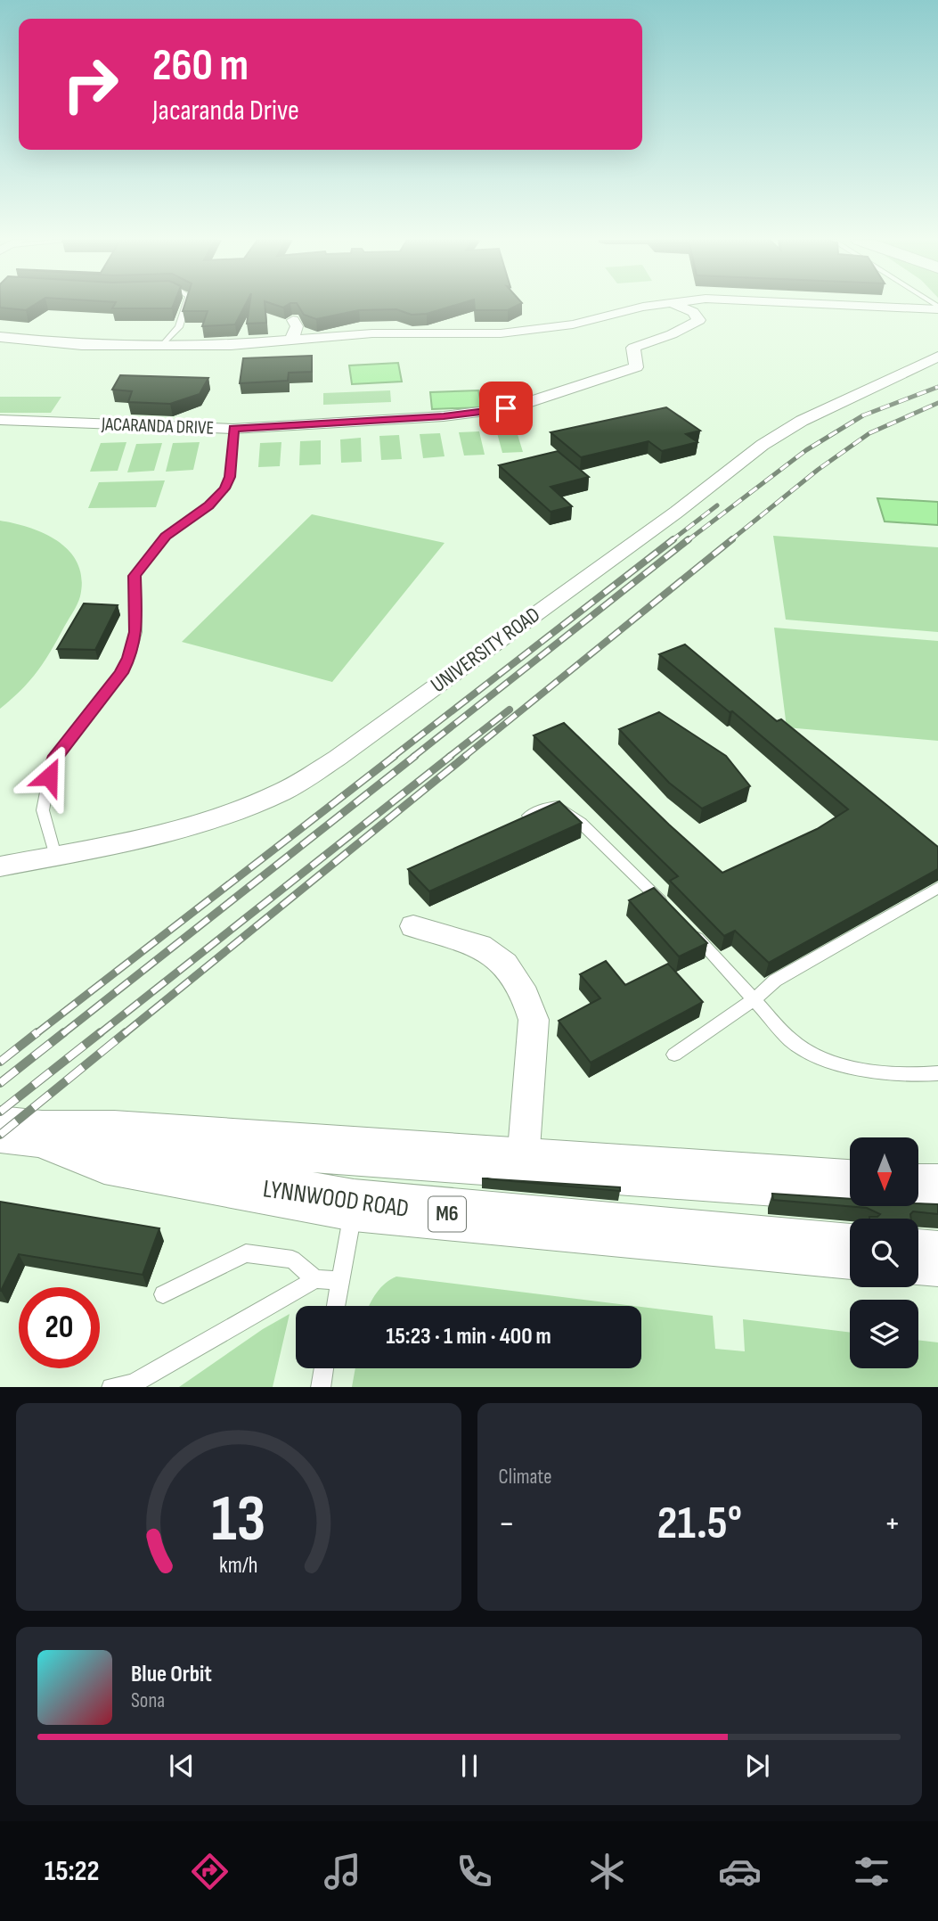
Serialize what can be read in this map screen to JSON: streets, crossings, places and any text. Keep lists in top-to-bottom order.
{
  "streets": {
    "main road": ["LYNNWOOD ROAD", "M6"],
    "street": ["JACARANDA DRIVE", "UNIVERSITY ROAD"]
  },
  "north": "bottom",
  "page": {
    "turn": ["260 m", "Jacaranda Drive"],
    "limit": "20",
    "trip": "15:23 · 1 min · 400 m",
    "tile": "Climate",
    "heat": ["−", "21.5°", "+"],
    "song": ["Blue Orbit", "Sona"],
    "tabs": "15:22",
    "gauge": ["13", "km/h"]
  }
}
